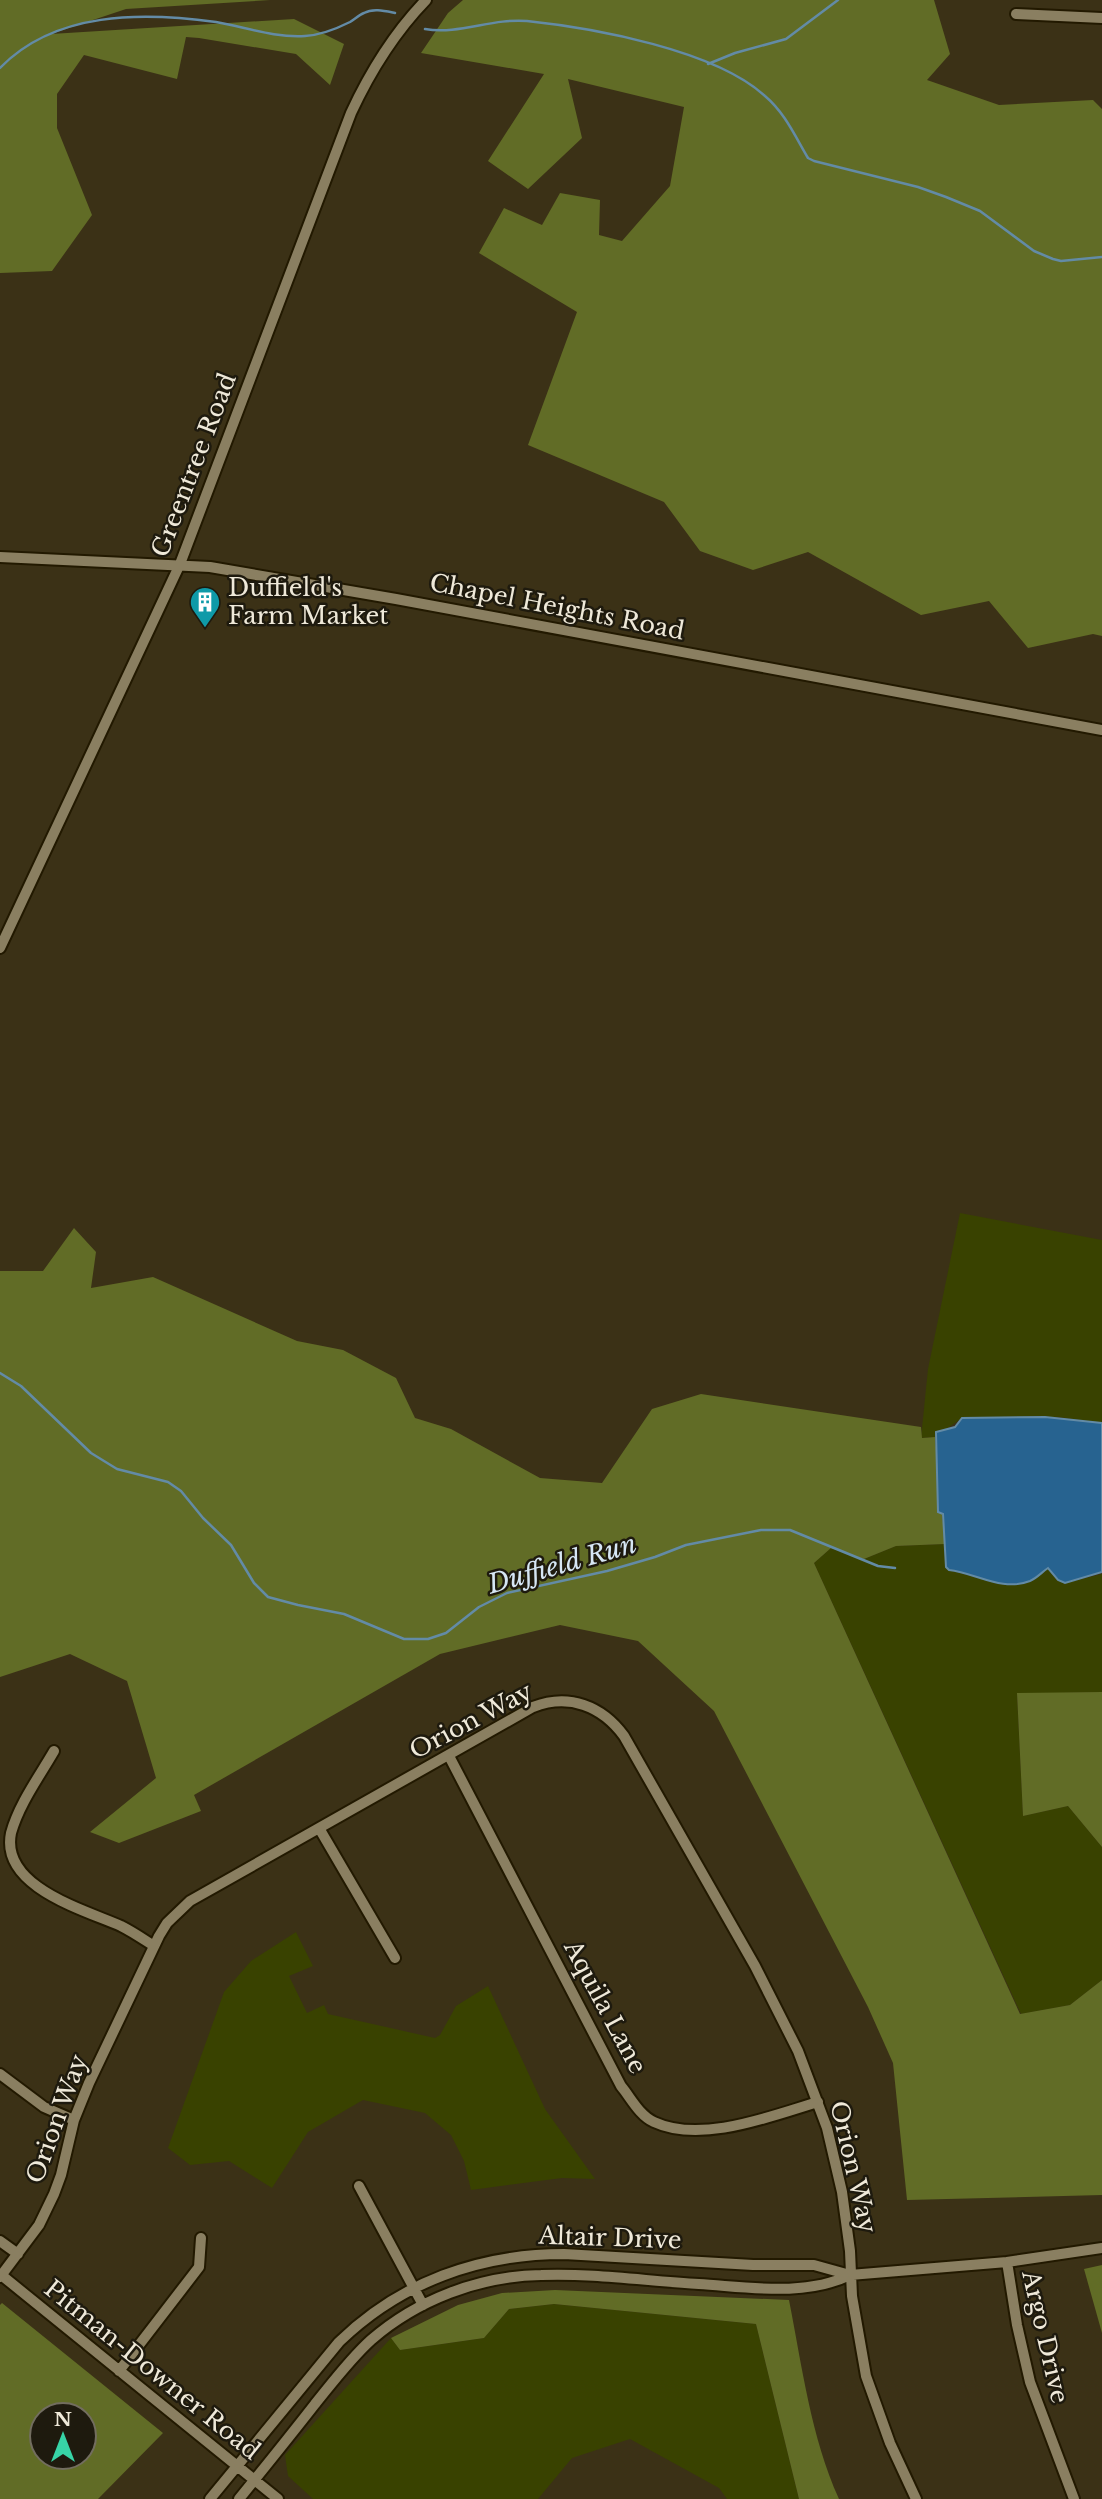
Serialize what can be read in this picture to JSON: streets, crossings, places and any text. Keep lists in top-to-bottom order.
{
  "streets": {
    "street": [
      "Greentree Road",
      "Chapel Heights Road",
      "Orion Way",
      "Aquila Lane",
      "Altair Drive",
      "Argo Drive",
      "Pitman-Downer Road"
    ]
  },
  "crossings": [
    ["Greentree Road", "Chapel Heights Road"],
    ["Orion Way", "Aquila Lane"],
    ["Orion Way", "Altair Drive"],
    ["Orion Way", "Pitman-Downer Road"],
    ["Altair Drive", "Argo Drive"],
    ["Altair Drive", "Pitman-Downer Road"]
  ],
  "water": ["Duffield Run"],
  "places": {
    "building": ["Duffield's Farm Market"]
  },
  "north": "top"
}
